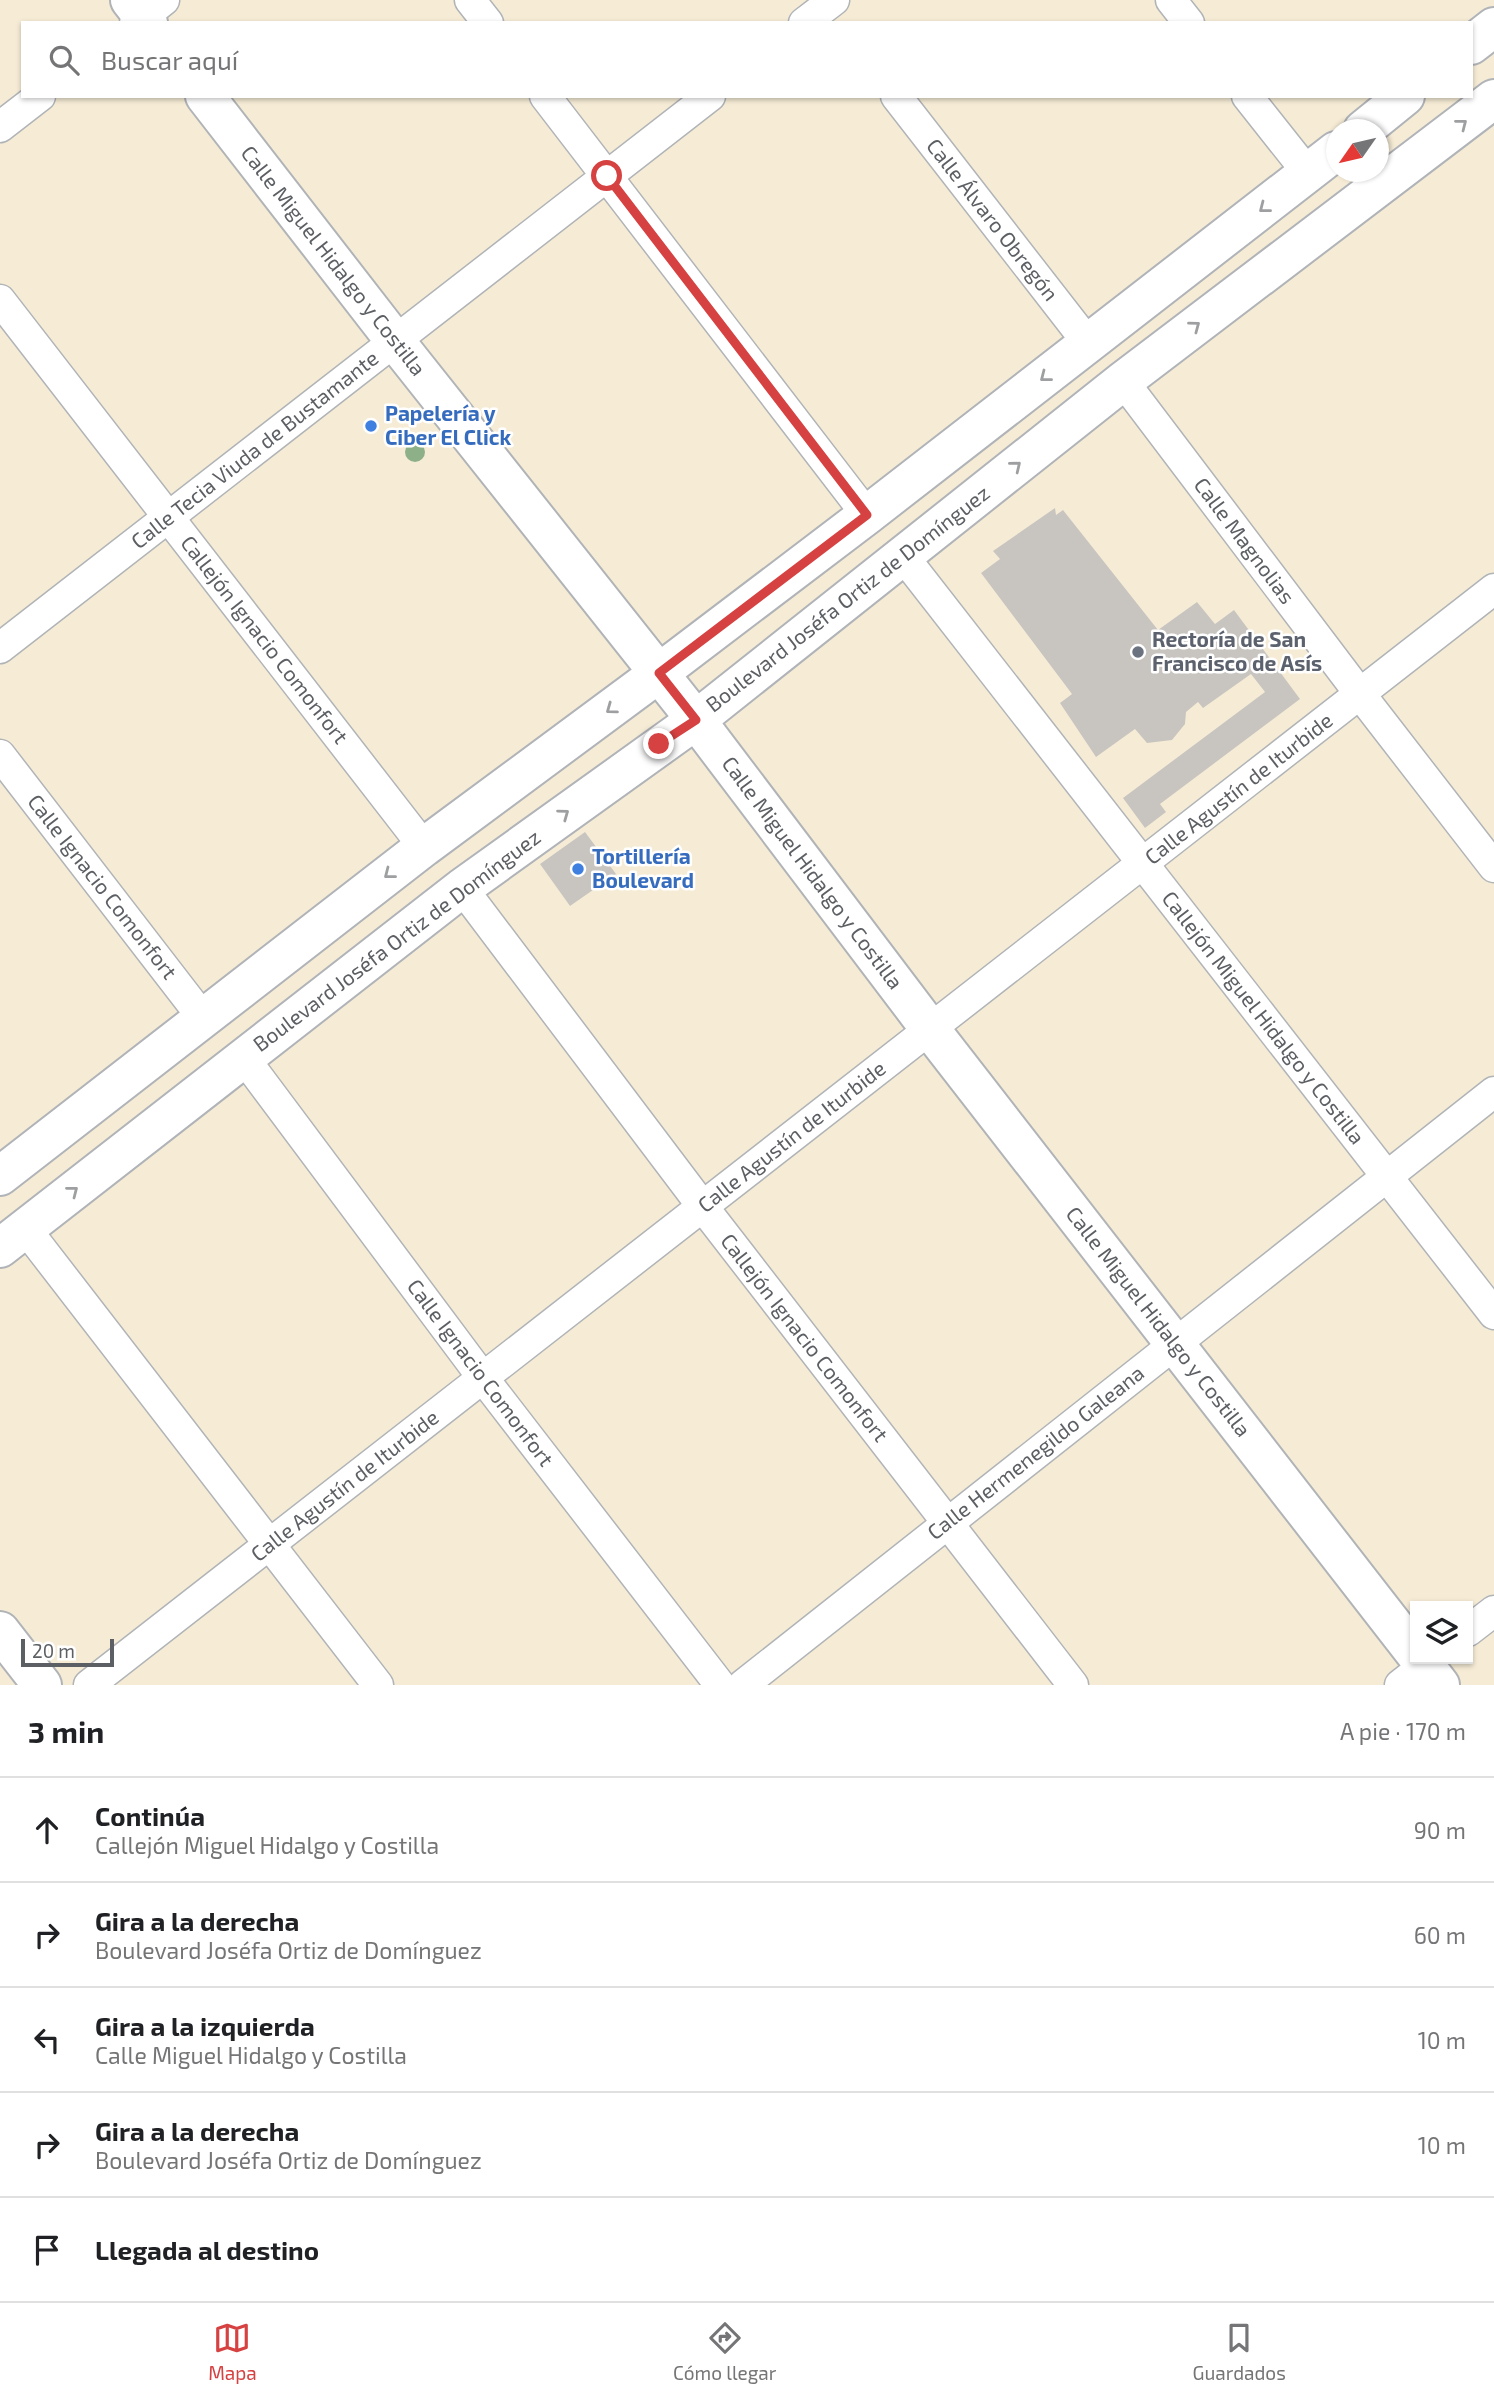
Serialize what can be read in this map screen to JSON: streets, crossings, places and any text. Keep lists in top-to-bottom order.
{
  "streets": {
    "main road": ["Calle Miguel Hidalgo y Costilla", "Boulevard Joséfa Ortiz de Domínguez"],
    "street": [
      "Calle Álvaro Obregón",
      "Calle Tecia Viuda de Bustamante",
      "Calle Magnolias",
      "Callejón Ignacio Comonfort",
      "Calle Agustín de Iturbide",
      "Calle Ignacio Comonfort",
      "Callejón Miguel Hidalgo y Costilla",
      "Calle Hermenegildo Galeana"
    ]
  },
  "crossings": [
    ["Calle Miguel Hidalgo y Costilla", "Calle Tecia Viuda de Bustamante"],
    ["Calle Miguel Hidalgo y Costilla", "Boulevard Joséfa Ortiz de Domínguez"],
    ["Calle Miguel Hidalgo y Costilla", "Calle Agustín de Iturbide"],
    ["Calle Miguel Hidalgo y Costilla", "Calle Hermenegildo Galeana"],
    ["Calle Tecia Viuda de Bustamante", "Callejón Ignacio Comonfort"],
    ["Calle Magnolias", "Boulevard Joséfa Ortiz de Domínguez"],
    ["Calle Magnolias", "Calle Agustín de Iturbide"],
    ["Boulevard Joséfa Ortiz de Domínguez", "Callejón Ignacio Comonfort"],
    ["Boulevard Joséfa Ortiz de Domínguez", "Calle Ignacio Comonfort"],
    ["Boulevard Joséfa Ortiz de Domínguez", "Callejón Miguel Hidalgo y Costilla"],
    ["Callejón Ignacio Comonfort", "Calle Agustín de Iturbide"],
    ["Callejón Ignacio Comonfort", "Calle Hermenegildo Galeana"],
    ["Calle Agustín de Iturbide", "Calle Ignacio Comonfort"],
    ["Calle Agustín de Iturbide", "Callejón Miguel Hidalgo y Costilla"],
    ["Callejón Miguel Hidalgo y Costilla", "Calle Hermenegildo Galeana"]
  ],
  "places": ["Papelería y Ciber El Click", "Rectoría de San Francisco de Asís", "Tortillería Boulevard"],
  "scale_bar": "20 m",
  "north": "bottom left",
  "page": {
    "search": "Buscar aquí",
    "scale": "20 m",
    "heading": ["3 min", "A pie · 170 m"],
    "list": [
      ["Continúa", "Callejón Miguel Hidalgo y Costilla", "90 m"],
      ["Gira a la derecha", "Boulevard Joséfa Ortiz de Domínguez", "60 m"],
      ["Gira a la izquierda", "Calle Miguel Hidalgo y Costilla", "10 m"],
      ["Gira a la derecha", "Boulevard Joséfa Ortiz de Domínguez", "10 m"],
      "Llegada al destino"
    ],
    "nav": ["Mapa", "Cómo llegar", "Guardados"]
  }
}
